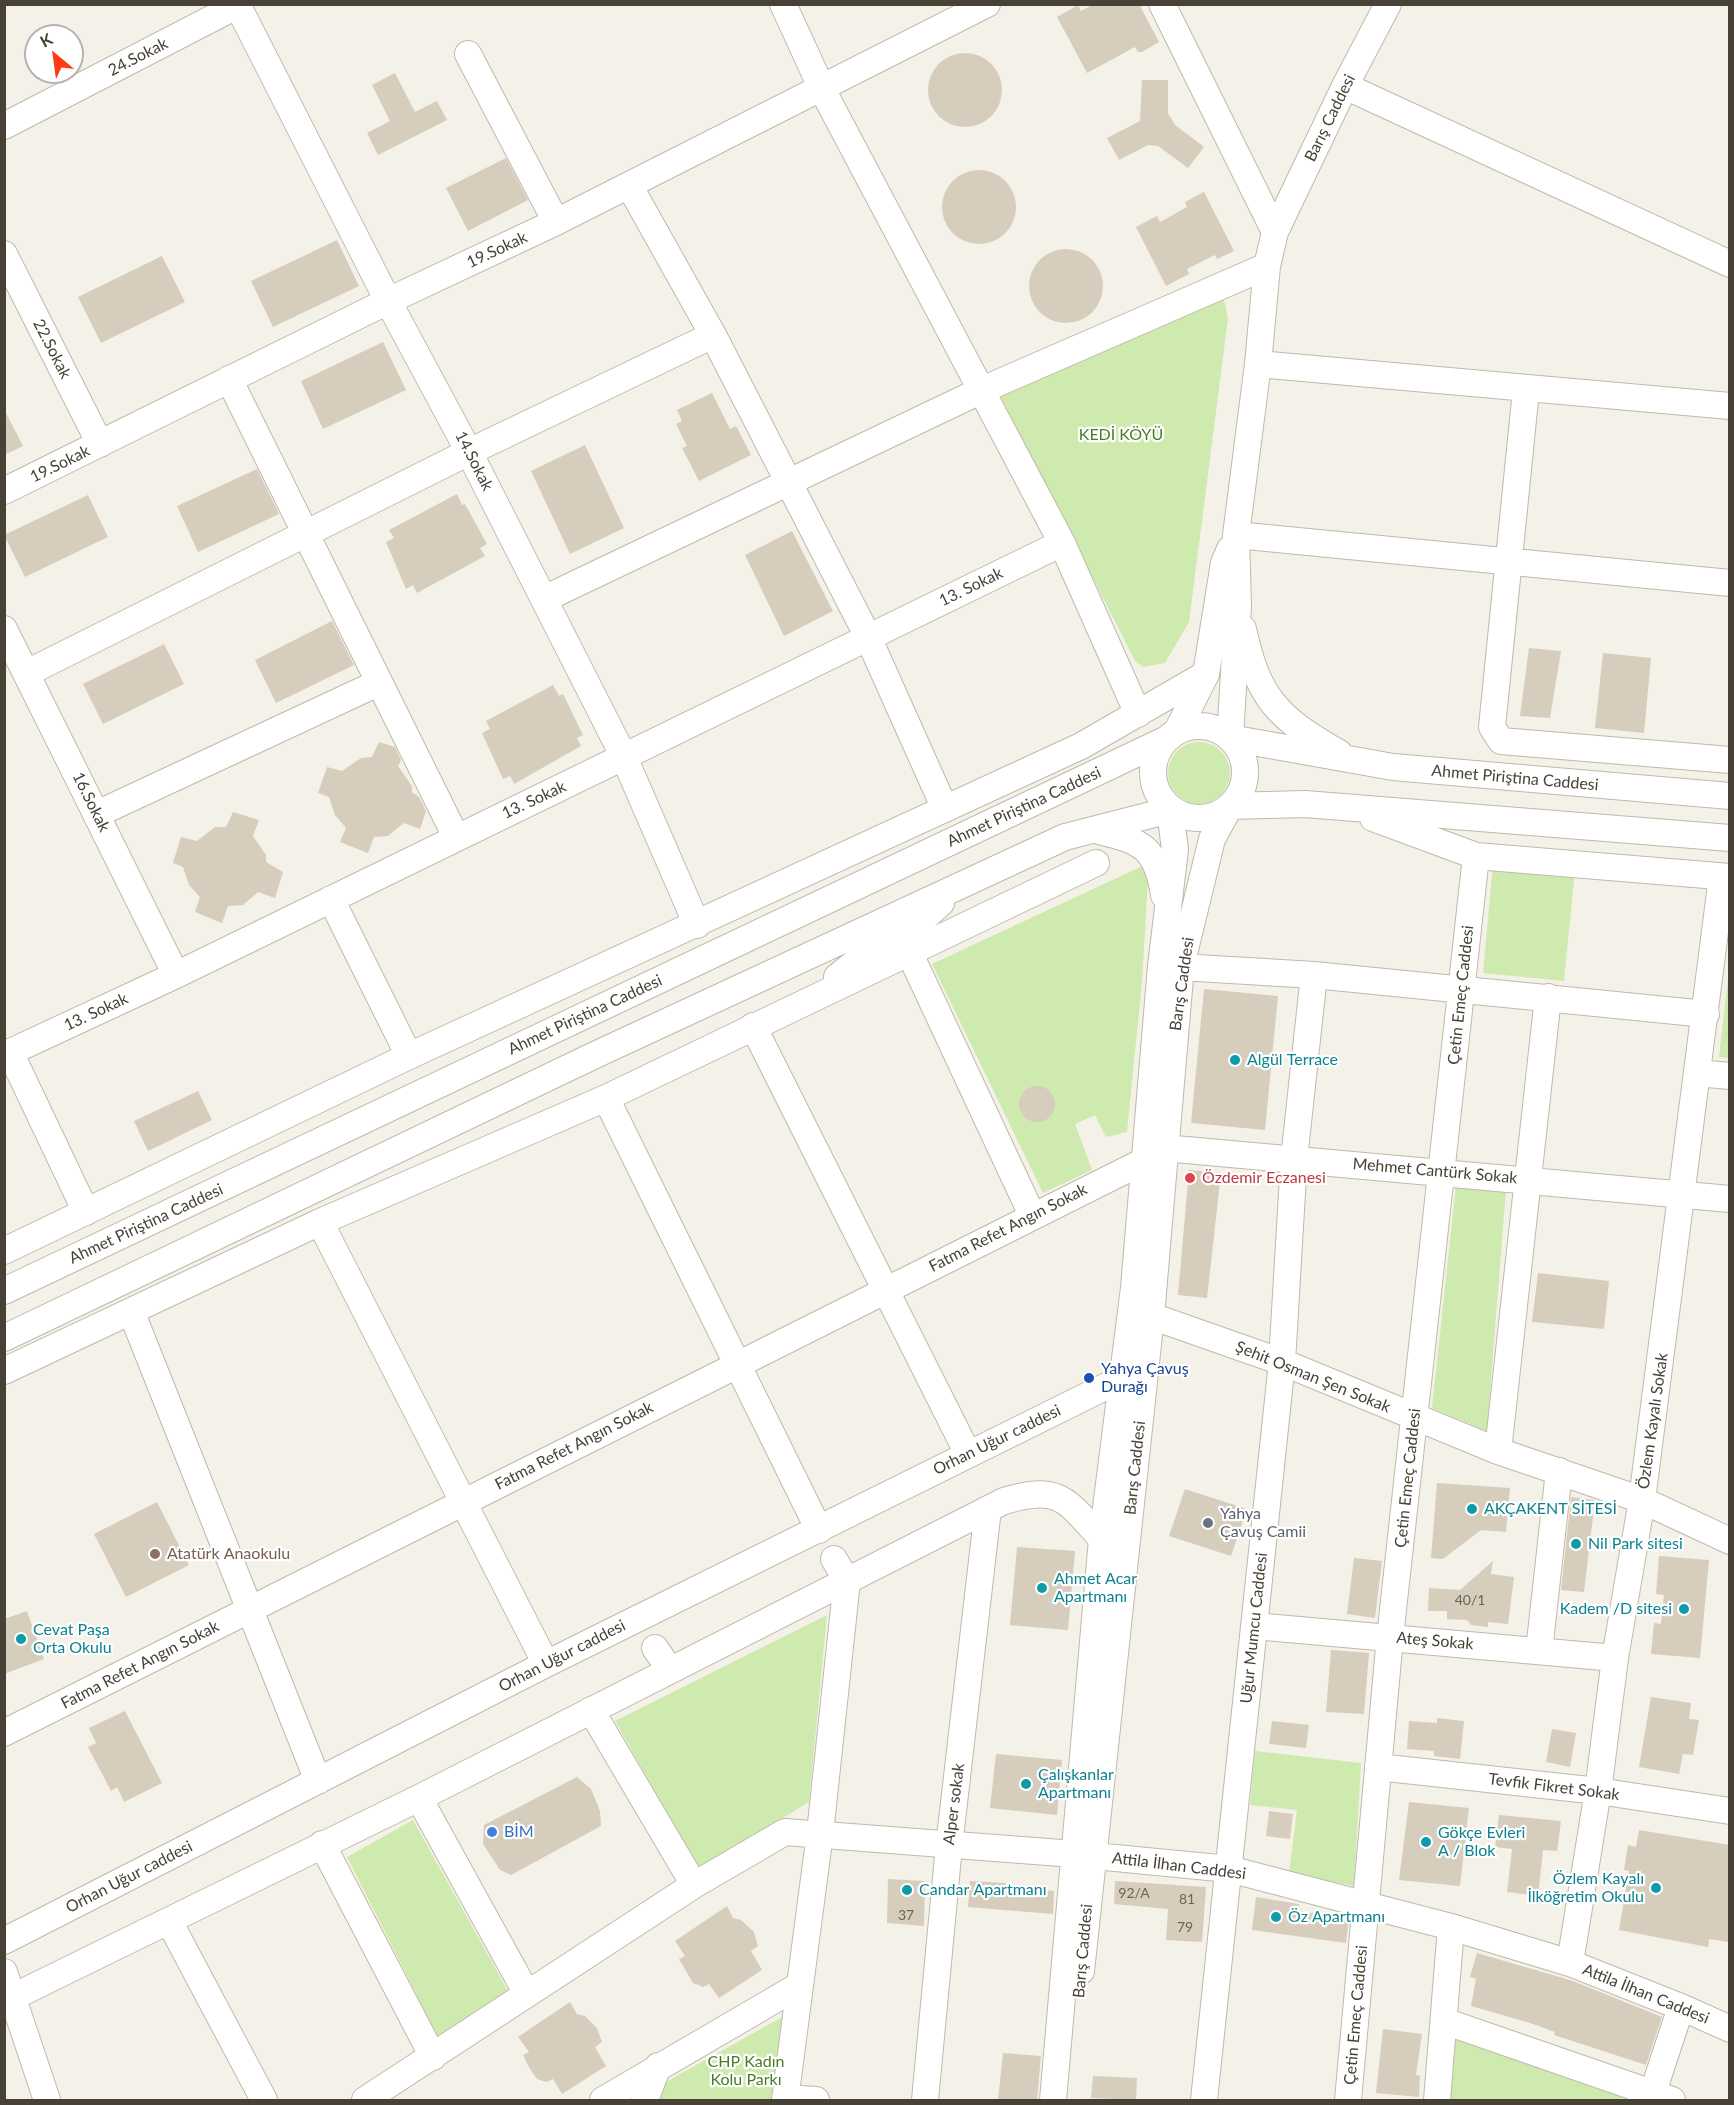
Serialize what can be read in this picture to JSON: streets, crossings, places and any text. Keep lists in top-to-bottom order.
{
  "streets": {
    "street": [
      "24.Sokak",
      "Barış Caddesi",
      "19.Sokak",
      "22.Sokak",
      "14.Sokak",
      "13. Sokak",
      "Ahmet Piriştina Caddesi",
      "16.Sokak",
      "Çetin Emeç Caddesi",
      "Mehmet Cantürk Sokak",
      "Fatma Refet Angın Sokak",
      "Şehit Osman Şen Sokak",
      "Özlem Kayalı Sokak",
      "Orhan Uğur caddesi",
      "Uğur Mumcu Caddesi",
      "Ateş Sokak",
      "Tevfik Fikret Sokak",
      "Alper sokak",
      "Attila İlhan Caddesi"
    ]
  },
  "crossings": [
    ["24.Sokak", "14.Sokak"],
    ["Barış Caddesi", "Ahmet Piriştina Caddesi"],
    ["Barış Caddesi", "Mehmet Cantürk Sokak"],
    ["Barış Caddesi", "Fatma Refet Angın Sokak"],
    ["Barış Caddesi", "Şehit Osman Şen Sokak"],
    ["Barış Caddesi", "Orhan Uğur caddesi"],
    ["Barış Caddesi", "Attila İlhan Caddesi"],
    ["19.Sokak", "22.Sokak"],
    ["19.Sokak", "14.Sokak"],
    ["14.Sokak", "13. Sokak"],
    ["13. Sokak", "16.Sokak"],
    ["Çetin Emeç Caddesi", "Mehmet Cantürk Sokak"],
    ["Çetin Emeç Caddesi", "Şehit Osman Şen Sokak"],
    ["Çetin Emeç Caddesi", "Ateş Sokak"],
    ["Çetin Emeç Caddesi", "Tevfik Fikret Sokak"],
    ["Çetin Emeç Caddesi", "Attila İlhan Caddesi"],
    ["Mehmet Cantürk Sokak", "Fatma Refet Angın Sokak"],
    ["Mehmet Cantürk Sokak", "Özlem Kayalı Sokak"],
    ["Mehmet Cantürk Sokak", "Uğur Mumcu Caddesi"],
    ["Şehit Osman Şen Sokak", "Özlem Kayalı Sokak"],
    ["Şehit Osman Şen Sokak", "Uğur Mumcu Caddesi"],
    ["Özlem Kayalı Sokak", "Ateş Sokak"],
    ["Özlem Kayalı Sokak", "Tevfik Fikret Sokak"],
    ["Özlem Kayalı Sokak", "Attila İlhan Caddesi"],
    ["Uğur Mumcu Caddesi", "Ateş Sokak"],
    ["Uğur Mumcu Caddesi", "Attila İlhan Caddesi"],
    ["Alper sokak", "Attila İlhan Caddesi"]
  ],
  "parks": ["KEDİ KÖYÜ", "CHP Kadın Kolu Parkı"],
  "places": [
    "Algül Terrace",
    "Özdemir Eczanesi",
    "Yahya Çavuş Durağı",
    "AKÇAKENT SİTESİ",
    "Yahya Çavuş Camii",
    "Nil Park sitesi",
    "Atatürk Anaokulu",
    "Ahmet Acar Apartmanı",
    "Kadem /D sitesi",
    "Cevat Paşa Orta Okulu",
    "Çalışkanlar Apartmanı",
    "BİM",
    "Gökçe Evleri A / Blok",
    "Özlem Kayalı İlköğretim Okulu",
    "Candar Apartmanı",
    "Öz Apartmanı"
  ],
  "house_numbers": [
    "40/1",
    "92/A",
    "81",
    "37",
    "79"
  ],
  "north": "top left"
}
